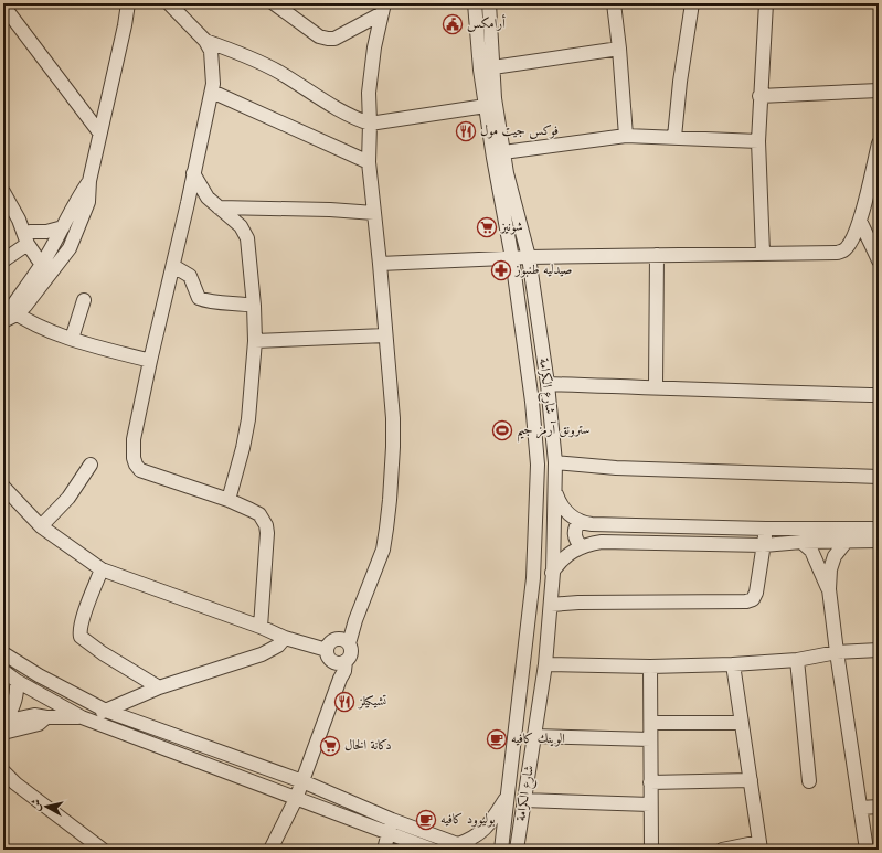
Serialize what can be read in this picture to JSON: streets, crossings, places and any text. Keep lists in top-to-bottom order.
{
  "streets": {
    "street": ["شارع الكرامة"]
  },
  "places": {
    "public building": ["أرامكس"],
    "restaurant": ["فوكس جيت مول", "تشيكيلز"],
    "supermarket": ["شونيز", "دكانة الخال"],
    "pharmacy": ["صيدليه طنبوز"],
    "sports": ["سترونق آرمز جيم"],
    "cafe": ["الوينك كافيه", "بوليوود كافيه"]
  },
  "north": "left"
}
